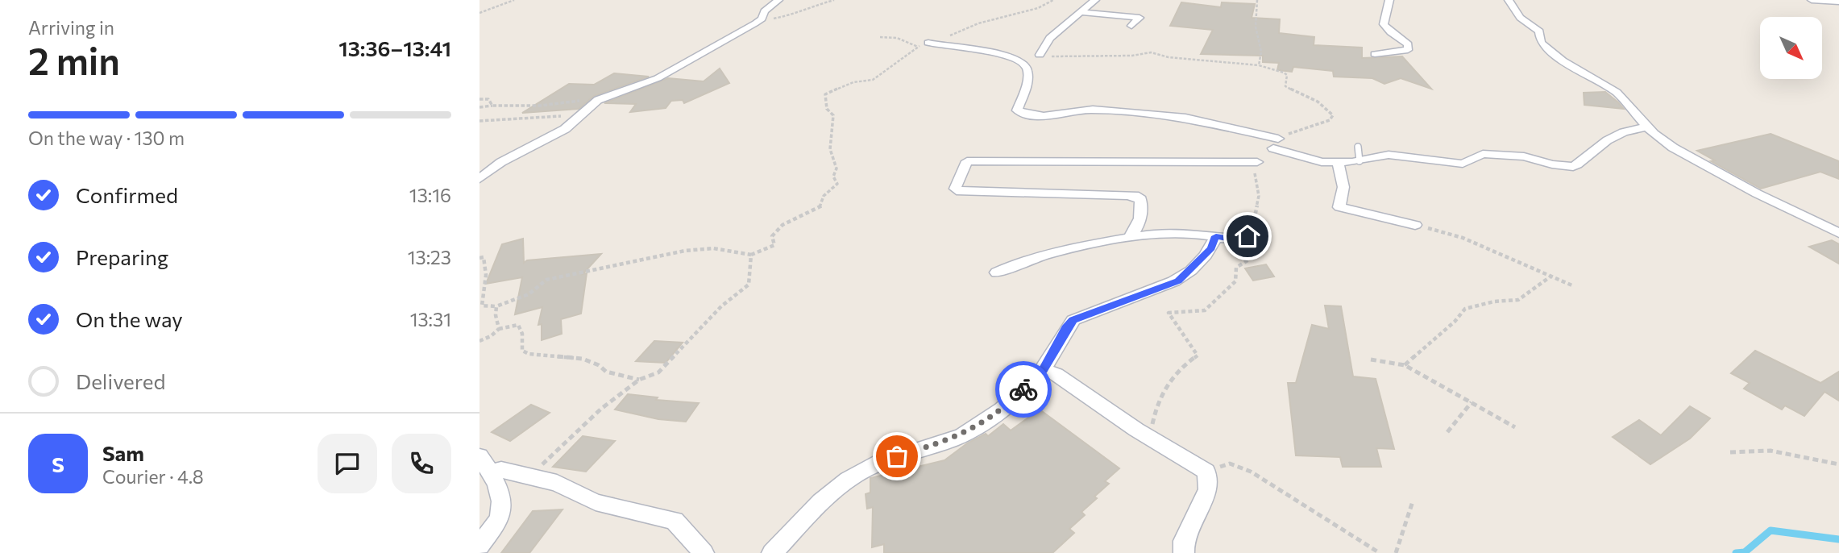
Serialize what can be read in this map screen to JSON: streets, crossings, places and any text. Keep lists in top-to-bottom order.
{
  "north": "bottom right",
  "page": {
    "heading": ["2 min", "Arriving in", "13:36–13:41"],
    "panel": ["Sam", "Courier · 4.8"],
    "bar": "On the way · 130 m",
    "list": [
      ["Confirmed", "13:16"],
      ["Preparing", "13:23"],
      ["On the way", "13:31"],
      "Delivered"
    ],
    "round": "S"
  }
}
